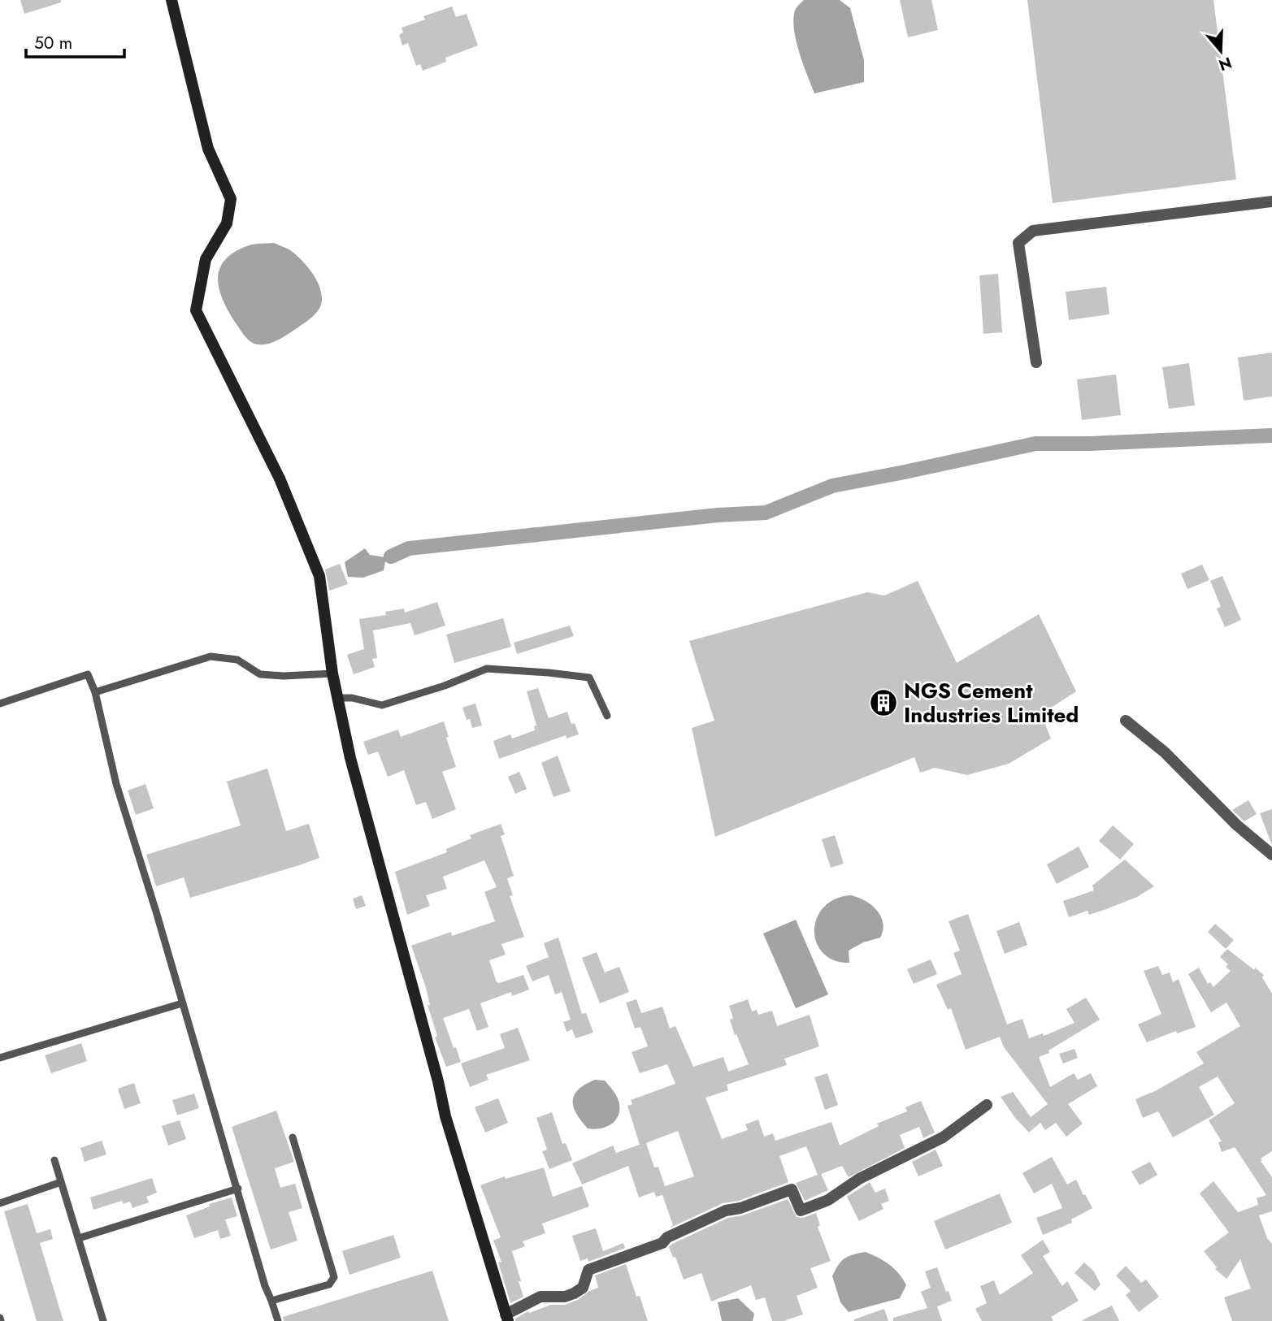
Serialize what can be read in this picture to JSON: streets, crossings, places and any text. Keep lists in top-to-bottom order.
{
  "places": {
    "building": ["NGS Cement Industries Limited"]
  },
  "scale_bar": "50 m",
  "north": "bottom"
}
